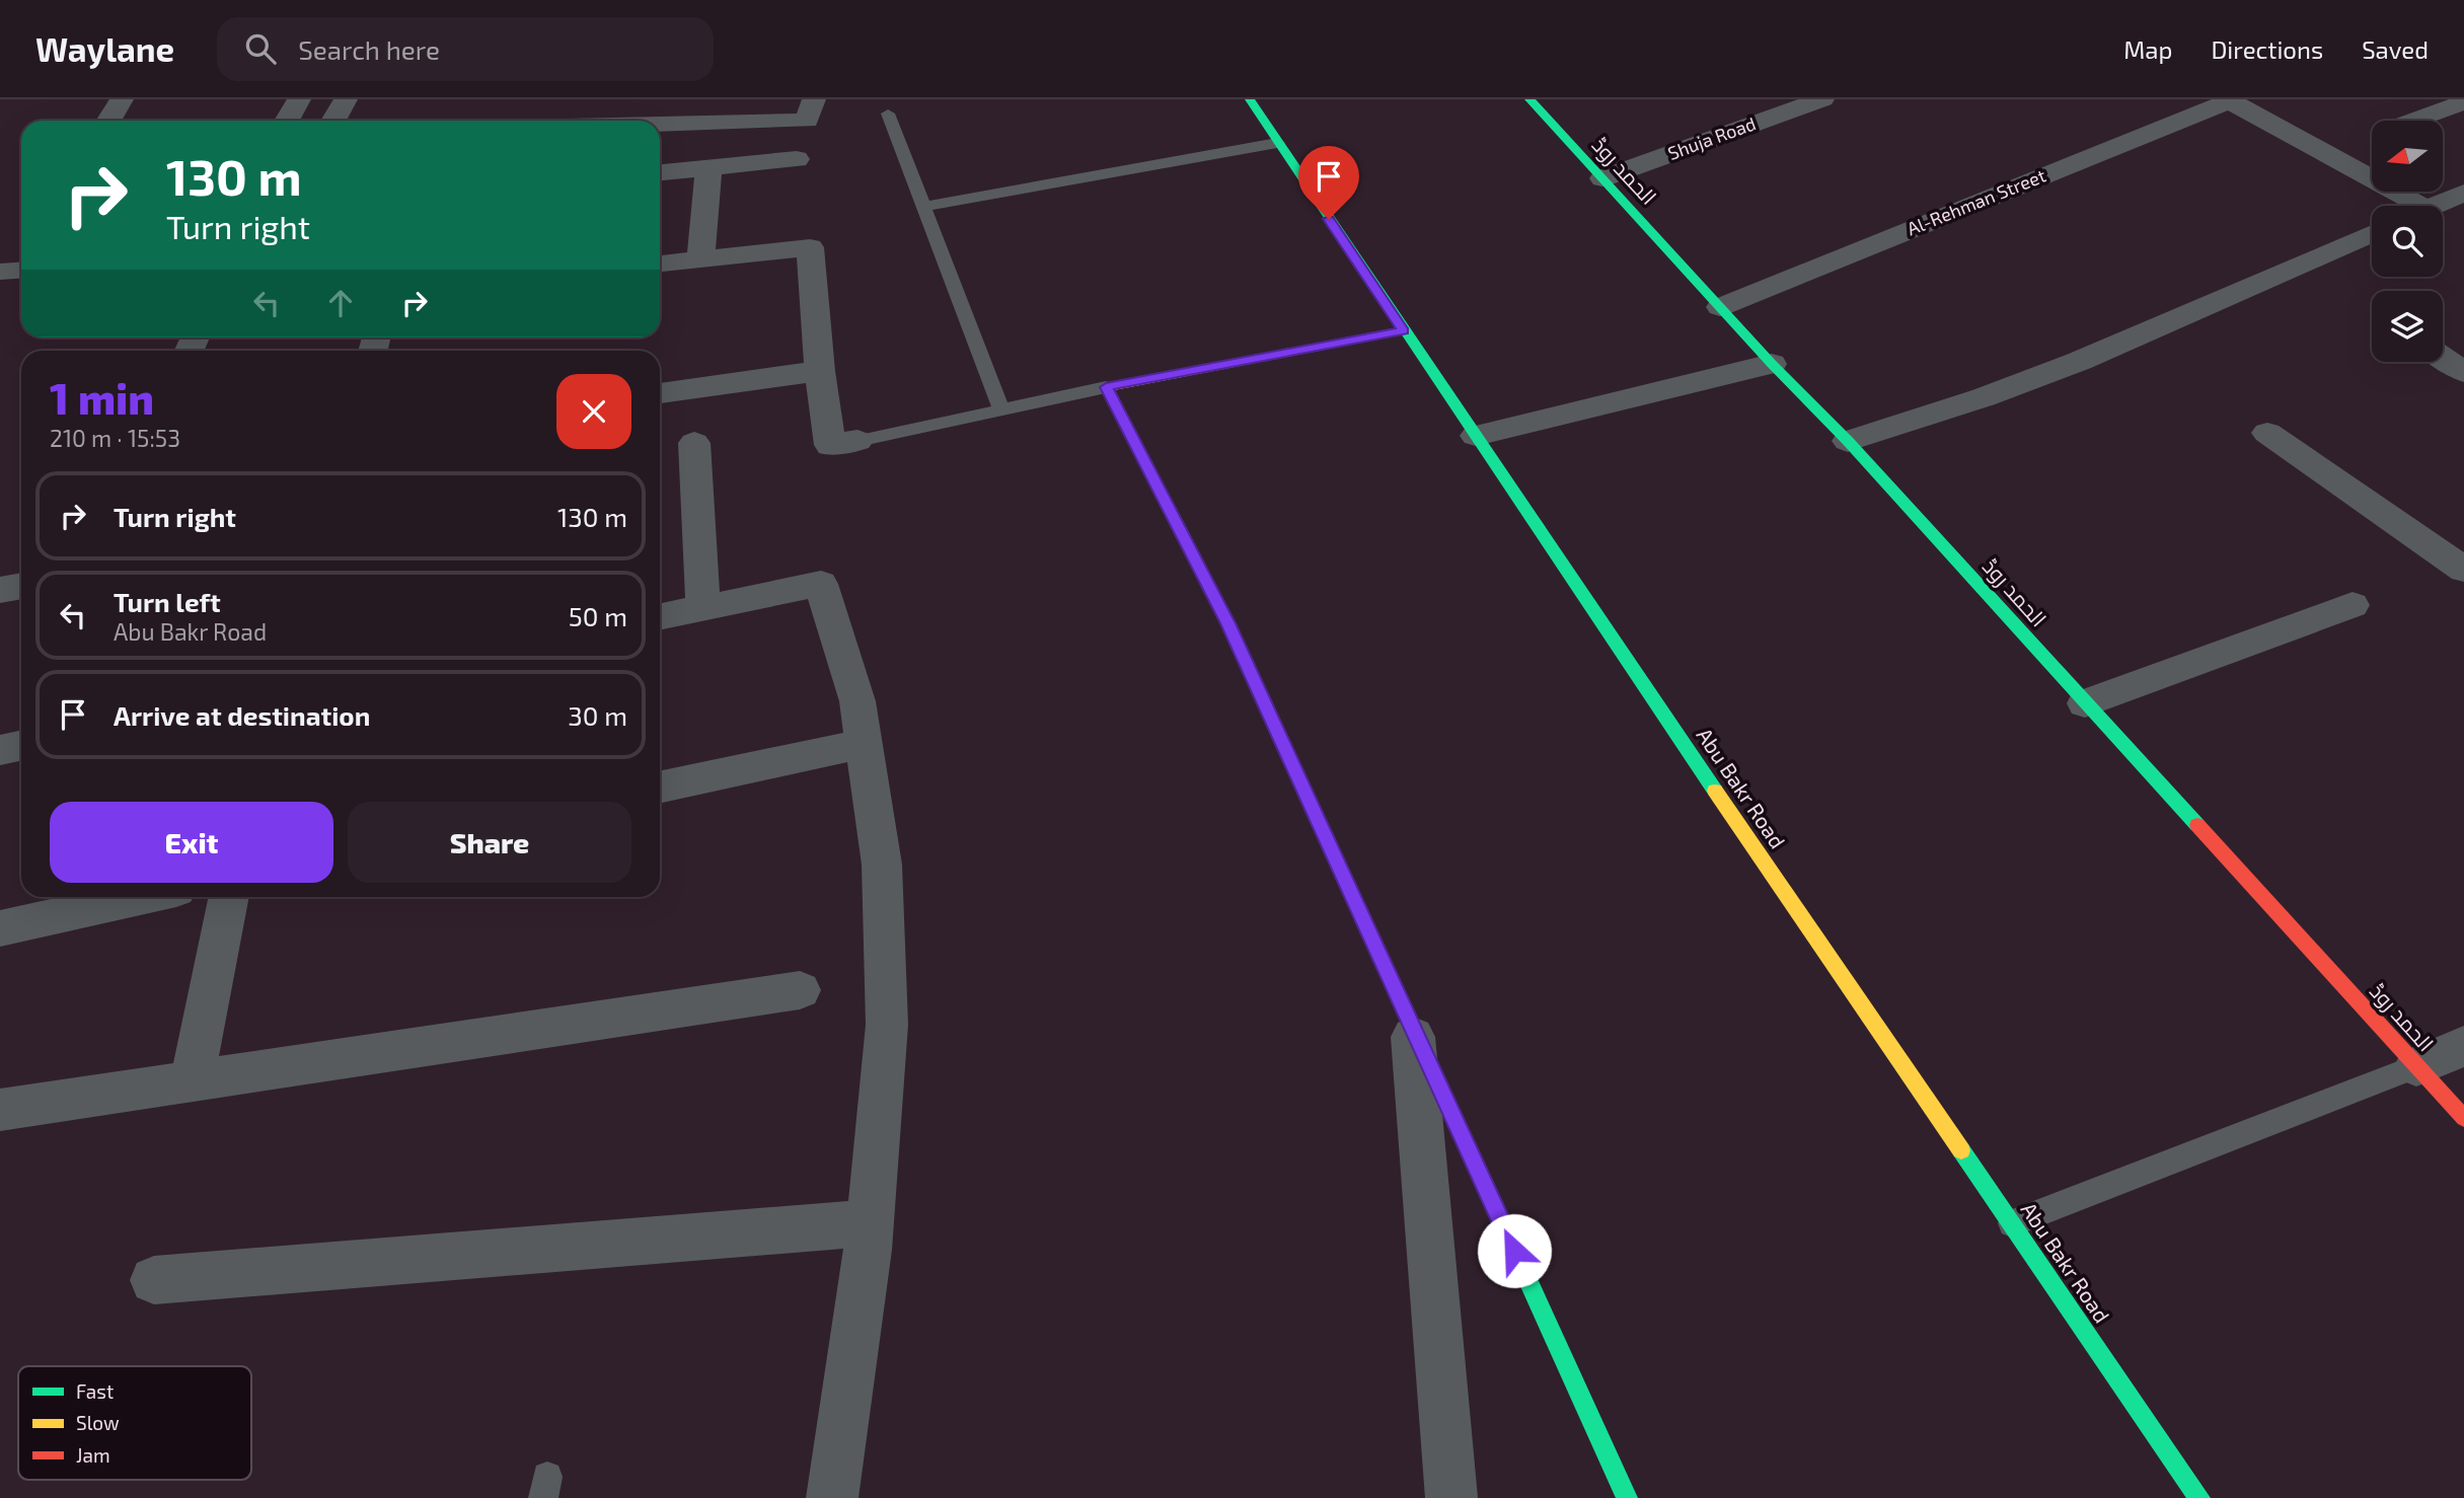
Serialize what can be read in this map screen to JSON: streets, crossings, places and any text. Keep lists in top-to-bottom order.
{
  "streets": {
    "street": [
      "Shuja Road",
      "الحمد روڈ",
      "Al-Rehman Street",
      "Abu Bakr Road"
    ]
  },
  "crossings": [
    ["Shuja Road", "الحمد روڈ"],
    ["الحمد روڈ", "Al-Rehman Street"]
  ],
  "legend": ["Fast", "Slow", "Jam"],
  "north": "left",
  "page": {
    "header": "Waylane",
    "search": "Search here",
    "nav": ["Map", "Directions", "Saved"],
    "turn": ["130 m", "Turn right"],
    "heading": ["1 min", "210 m · 15:53"],
    "list": [
      {
        "name": "Turn right",
        "value": "130 m"
      },
      {
        "name": "Turn left",
        "note": "Abu Bakr Road",
        "value": "50 m"
      },
      {
        "name": "Arrive at destination",
        "value": "30 m"
      }
    ],
    "buttons": ["Exit", "Share"]
  }
}
